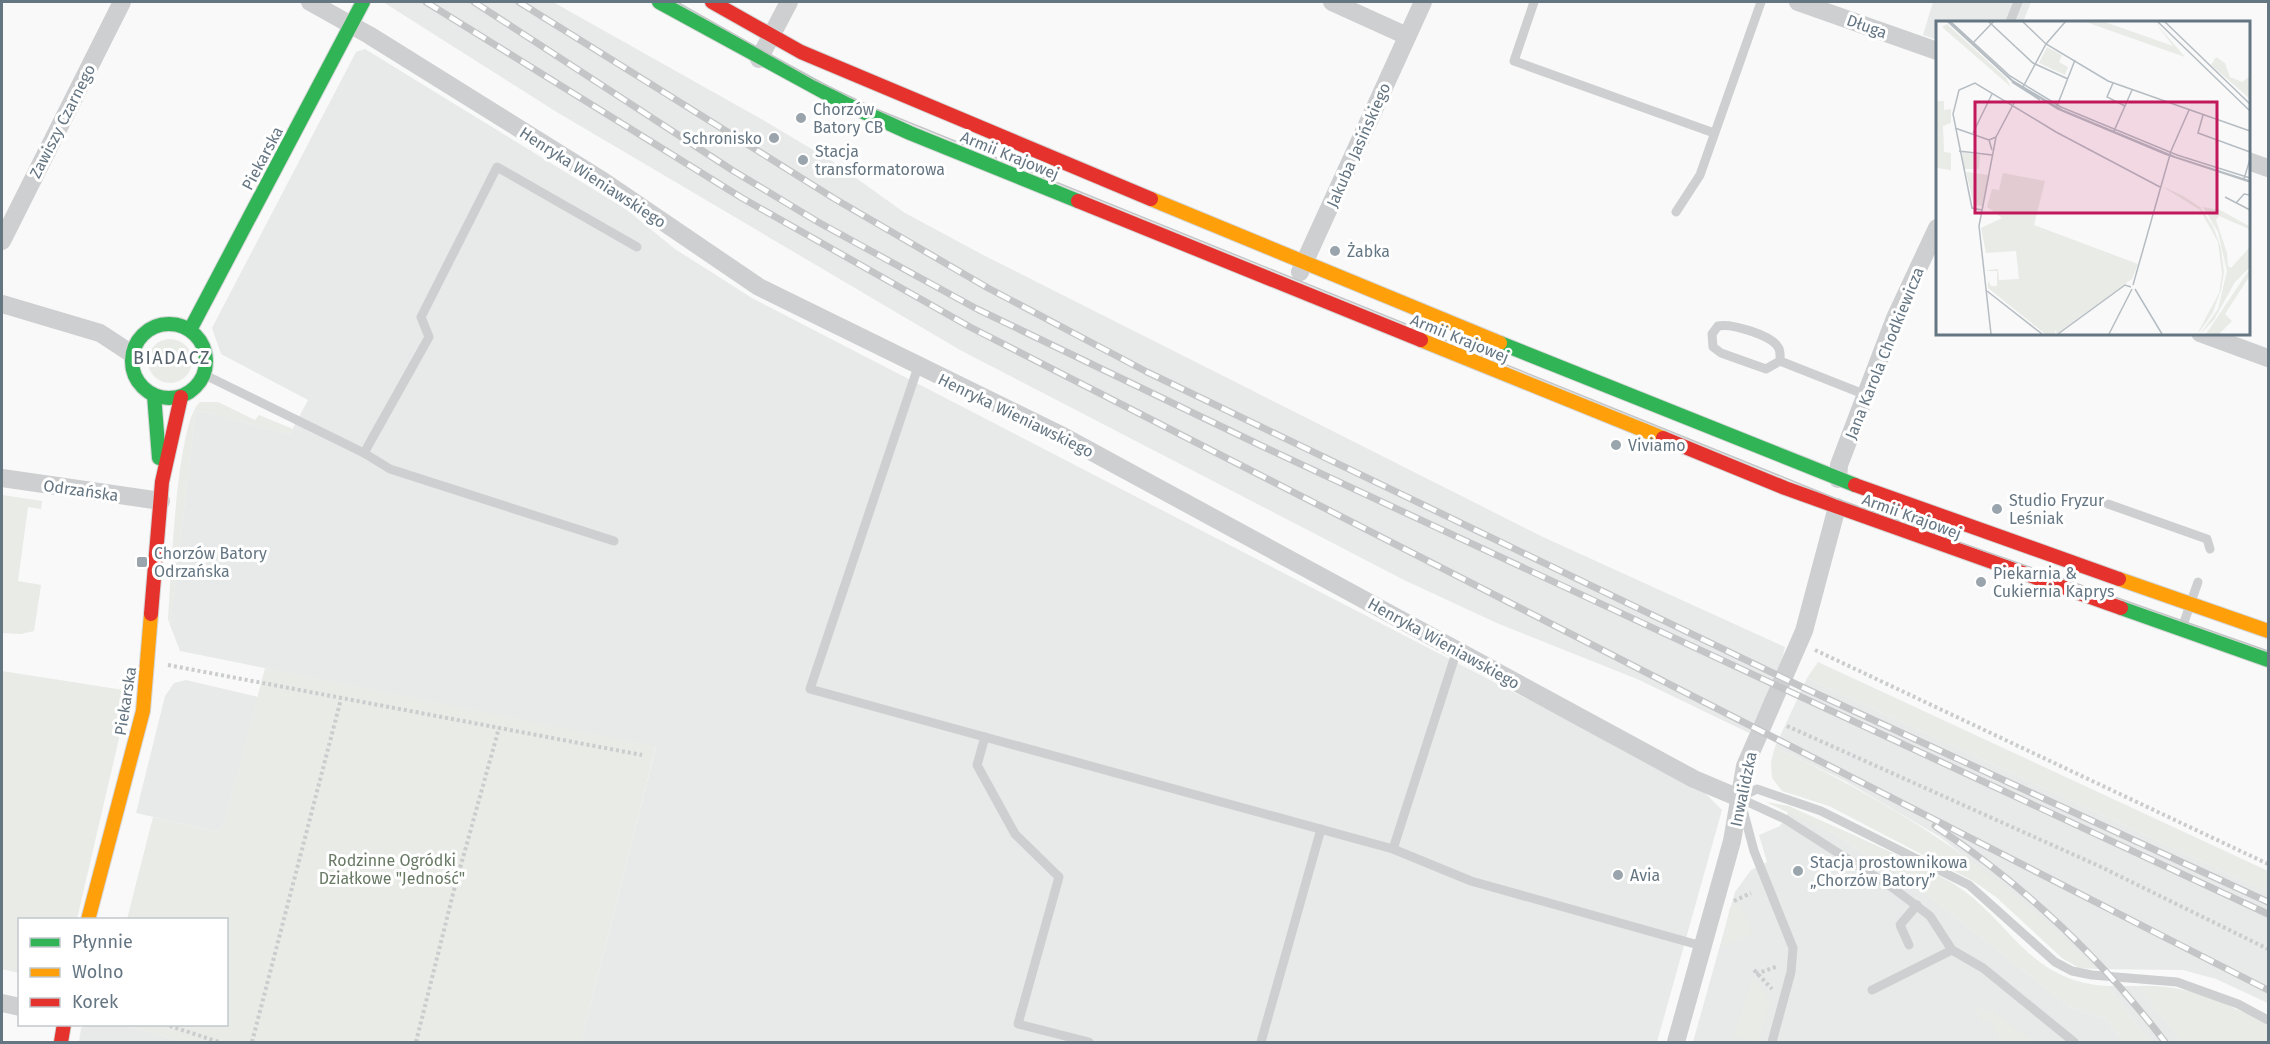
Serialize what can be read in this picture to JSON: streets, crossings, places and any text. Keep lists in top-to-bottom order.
{
  "streets": {
    "street": [
      "Długa",
      "Zawiszy Czarnego",
      "Jakuba Jasińskiego",
      "Armii Krajowej",
      "Piekarska",
      "Henryka Wieniawskiego",
      "Jana Karola Chodkiewicza",
      "Odrzańska",
      "Inwalidzka"
    ]
  },
  "crossings": [
    ["Jakuba Jasińskiego", "Armii Krajowej"],
    ["Armii Krajowej", "Jana Karola Chodkiewicza"],
    ["Armii Krajowej", "Inwalidzka"],
    ["Piekarska", "Henryka Wieniawskiego"],
    ["Piekarska", "Odrzańska"],
    ["Henryka Wieniawskiego", "Inwalidzka"]
  ],
  "districts": ["BIADACZ"],
  "parks": ["Rodzinne Ogródki Działkowe \"Jedność\""],
  "places": {
    "other": [
      "Chorzów Batory CB",
      "Schronisko",
      "Stacja transformatorowa",
      "Żabka",
      "Viviamo",
      "Studio Fryzur Leśniak",
      "Piekarnia & Cukiernia Kaprys",
      "Stacja prostownikowa „Chorzów Batory”",
      "Avia"
    ],
    "transit": ["Chorzów Batory Odrzańska"]
  },
  "legend": ["Płynnie", "Wolno", "Korek"]
}
